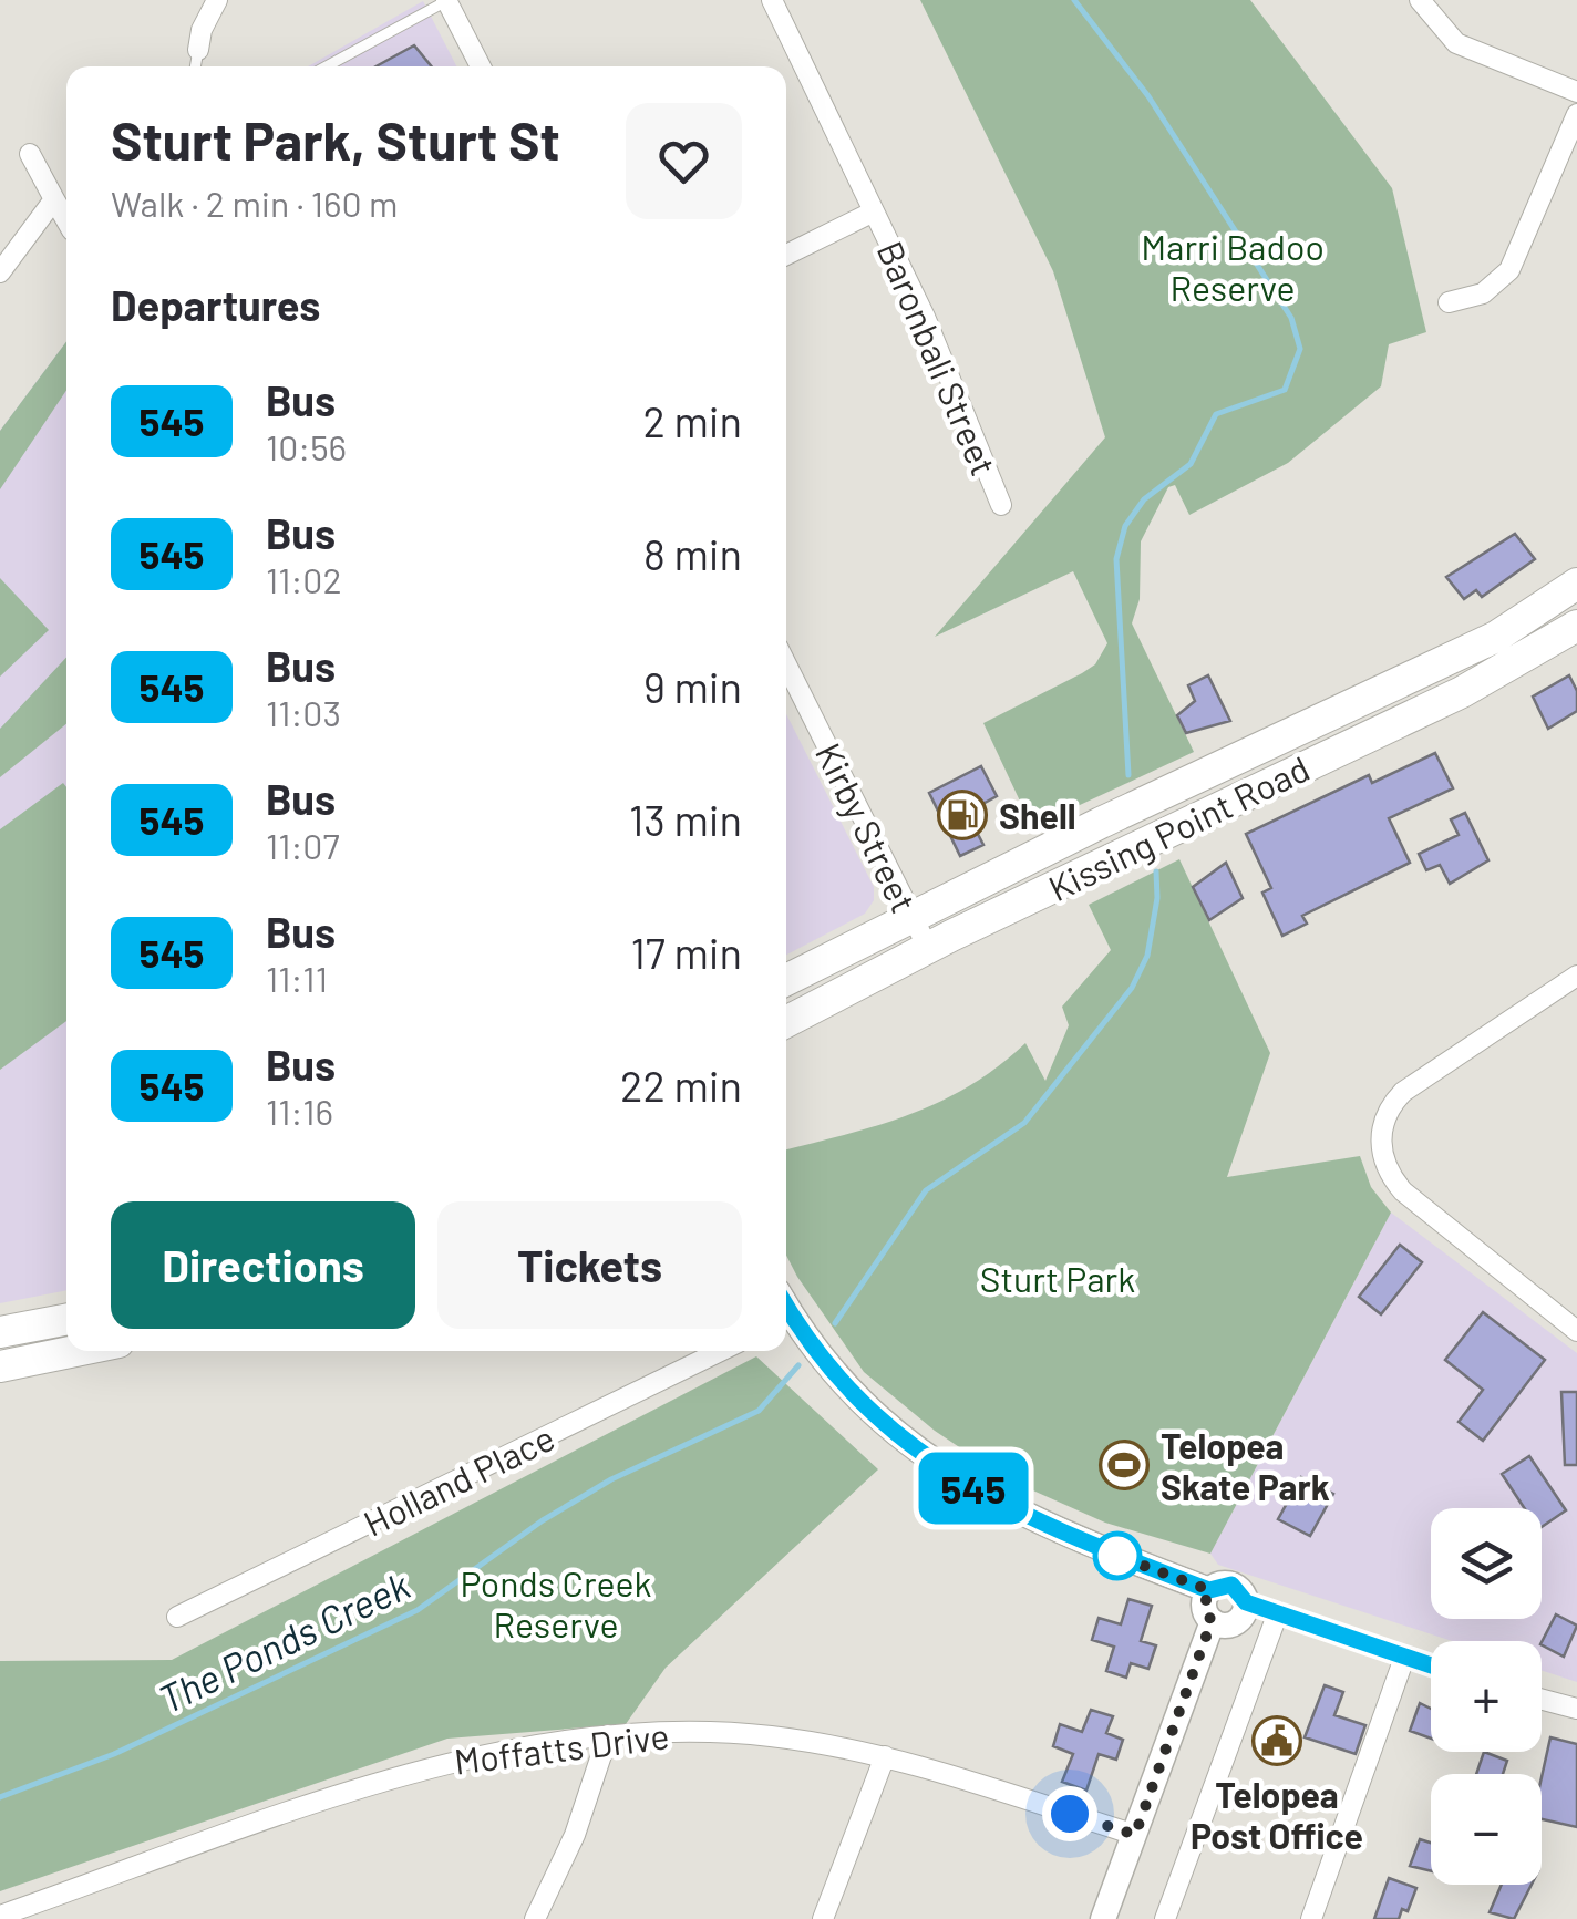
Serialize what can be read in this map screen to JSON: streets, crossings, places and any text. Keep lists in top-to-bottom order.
{
  "streets": {
    "main road": ["Kissing Point Road"],
    "street": [
      "Baronbali Street",
      "Kirby Street",
      "Holland Place",
      "Moffatts Drive"
    ]
  },
  "crossings": [
    ["Kirby Street", "Kissing Point Road"]
  ],
  "water": ["The Ponds Creek"],
  "parks": ["Marri Badoo Reserve", "Sturt Park", "Ponds Creek Reserve"],
  "places": {
    "fuel station": ["Shell"],
    "sports": ["Telopea Skate Park"],
    "public building": ["Telopea Post Office"]
  },
  "lines": ["bus line 545"],
  "page": {
    "on_map": "545",
    "heading": [
      ["Sturt Park, Sturt St", "Walk · 2 min · 160 m"],
      "Departures"
    ],
    "list": [
      {
        "mark": "545",
        "name": "Bus",
        "note": "10:56",
        "value": "2 min"
      },
      {
        "mark": "545",
        "name": "Bus",
        "note": "11:02",
        "value": "8 min"
      },
      {
        "mark": "545",
        "name": "Bus",
        "note": "11:03",
        "value": "9 min"
      },
      {
        "mark": "545",
        "name": "Bus",
        "note": "11:07",
        "value": "13 min"
      },
      {
        "mark": "545",
        "name": "Bus",
        "note": "11:11",
        "value": "17 min"
      },
      {
        "mark": "545",
        "name": "Bus",
        "note": "11:16",
        "value": "22 min"
      }
    ],
    "buttons": ["Directions", "Tickets"],
    "map_buttons": ["+", "−"]
  }
}
